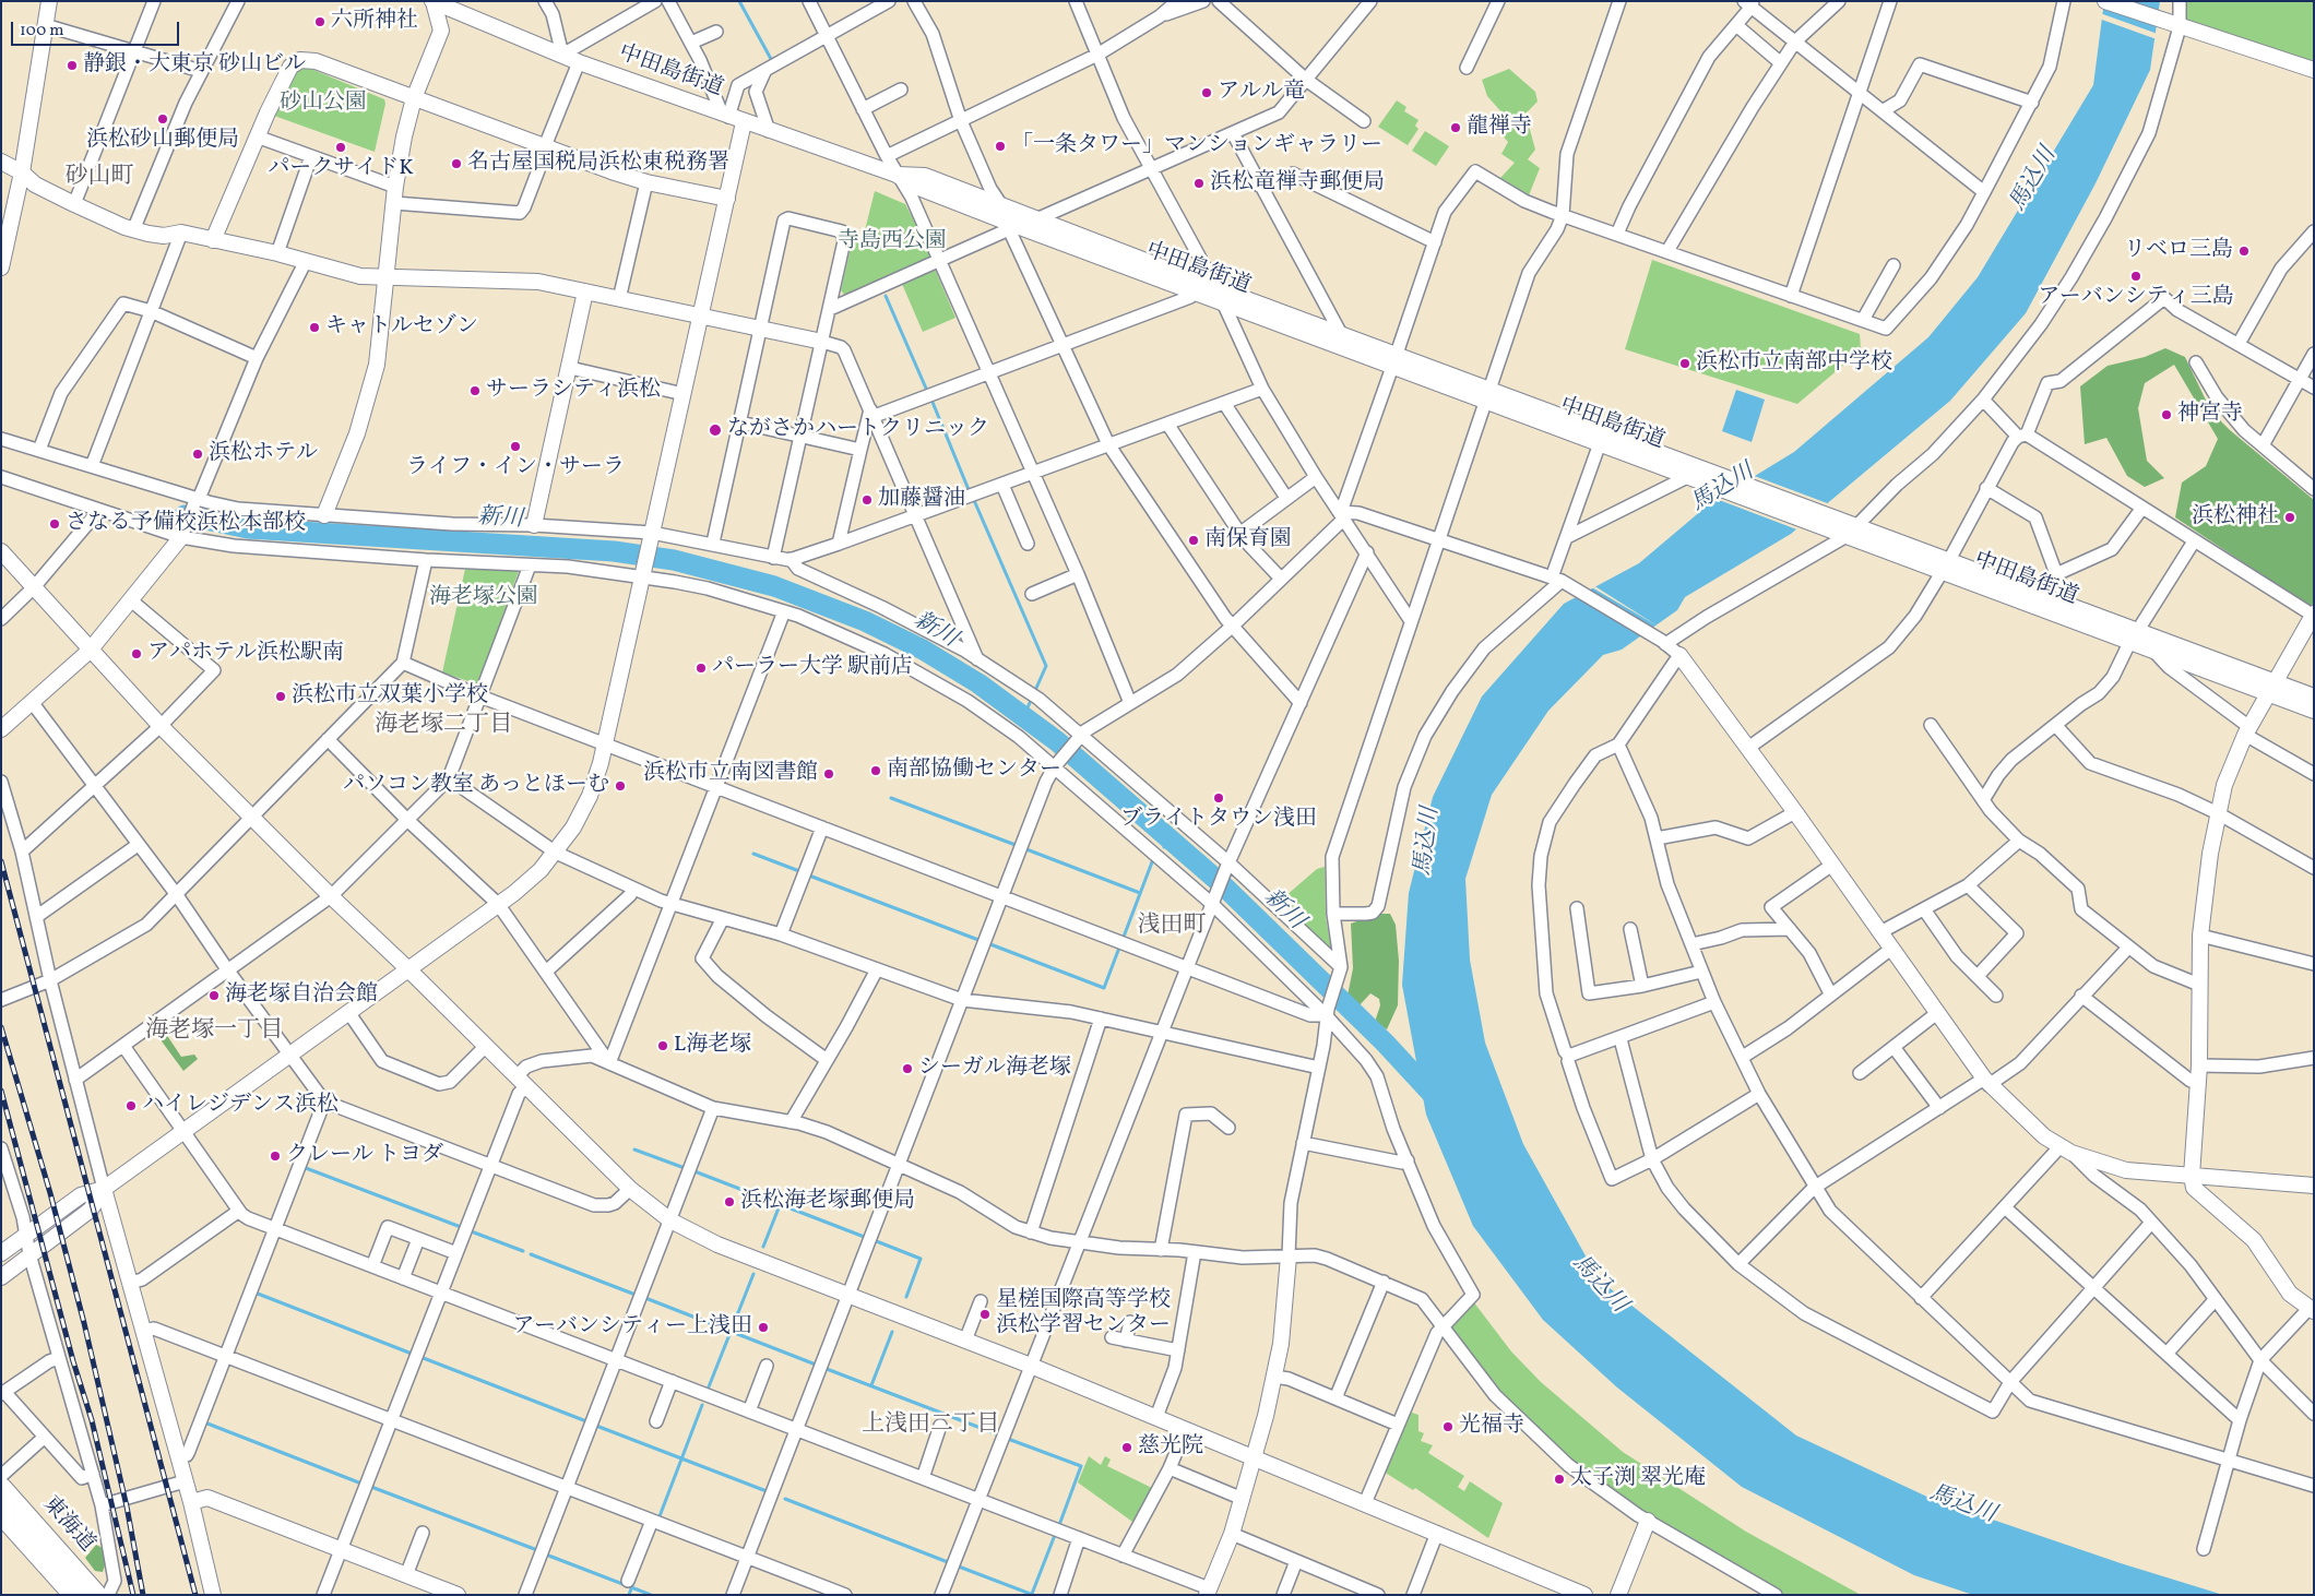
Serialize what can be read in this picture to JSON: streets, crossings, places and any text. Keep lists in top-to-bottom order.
{
  "streets": {
    "highway": ["東海道"],
    "street": ["中田島街道"]
  },
  "districts": [
    "砂山町",
    "海老塚二丁目",
    "浅田町",
    "海老塚一丁目",
    "上浅田二丁目"
  ],
  "water": ["馬込川", "新川"],
  "parks": ["砂山公園", "寺島西公園", "海老塚公園"],
  "places": [
    "六所神社",
    "静銀・大東京 砂山ビル",
    "アルル竜",
    "浜松砂山郵便局",
    "龍禅寺",
    "「一条タワー」マンションギャラリー",
    "パークサイドK",
    "名古屋国税局浜松東税務署",
    "浜松竜禅寺郵便局",
    "リベロ三島",
    "アーバンシティ三島",
    "キャトルセゾン",
    "浜松市立南部中学校",
    "サーラシティ浜松",
    "神宮寺",
    "ながさかハートクリニック",
    "ライフ・イン・サーラ",
    "浜松ホテル",
    "加藤醤油",
    "浜松神社",
    "さなる予備校浜松本部校",
    "南保育園",
    "アパホテル浜松駅南",
    "パーラー大学 駅前店",
    "浜松市立双葉小学校",
    "南部協働センター",
    "浜松市立南図書館",
    "パソコン教室 あっとほーむ",
    "ブライトタウン浅田",
    "海老塚自治会館",
    "L海老塚",
    "シーガル海老塚",
    "ハイレジデンス浜松",
    "クレール トヨダ",
    "浜松海老塚郵便局",
    "星槎国際高等学校 浜松学習センター",
    "アーバンシティー上浅田",
    "光福寺",
    "慈光院",
    "太子渕 翠光庵"
  ],
  "scale_bar": "100 m"
}
